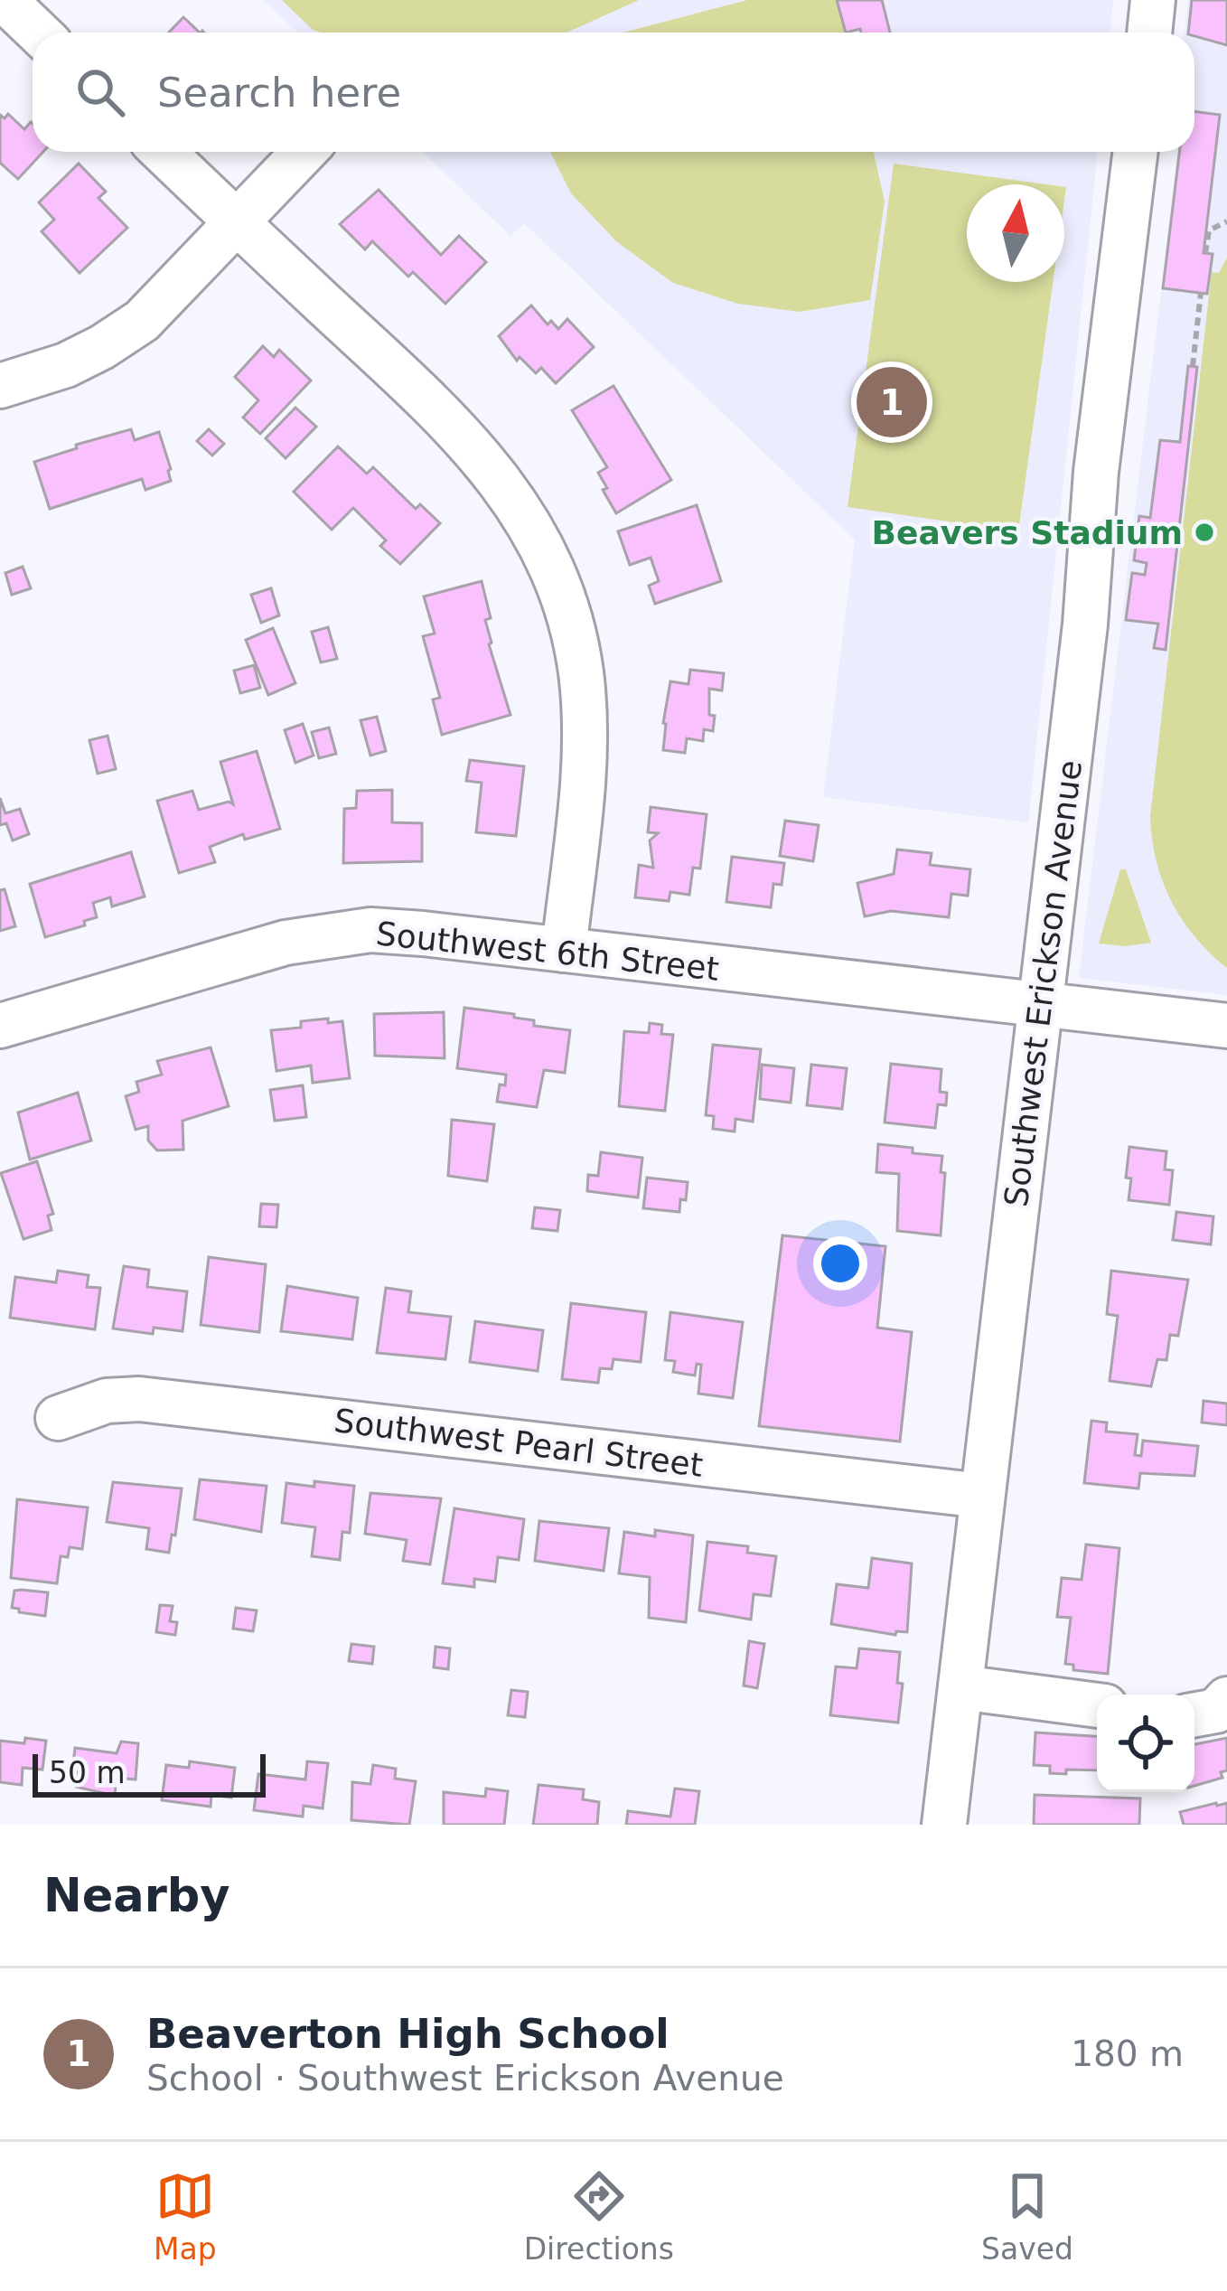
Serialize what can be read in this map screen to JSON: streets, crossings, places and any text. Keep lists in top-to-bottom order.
{
  "streets": {
    "street": ["Southwest 6th Street", "Southwest Erickson Avenue", "Southwest Pearl Street"]
  },
  "crossings": [
    ["Southwest 6th Street", "Southwest Erickson Avenue"],
    ["Southwest Erickson Avenue", "Southwest Pearl Street"]
  ],
  "places": ["Beavers Stadium"],
  "scale_bar": "50 m",
  "north": "top",
  "page": {
    "search": "Search here",
    "pins": "1",
    "scale": "50 m",
    "heading": "Nearby",
    "list": [
      {
        "mark": "1",
        "name": "Beaverton High School",
        "note": "School · Southwest Erickson Avenue",
        "value": "180 m"
      }
    ],
    "nav": ["Map", "Directions", "Saved"]
  }
}
